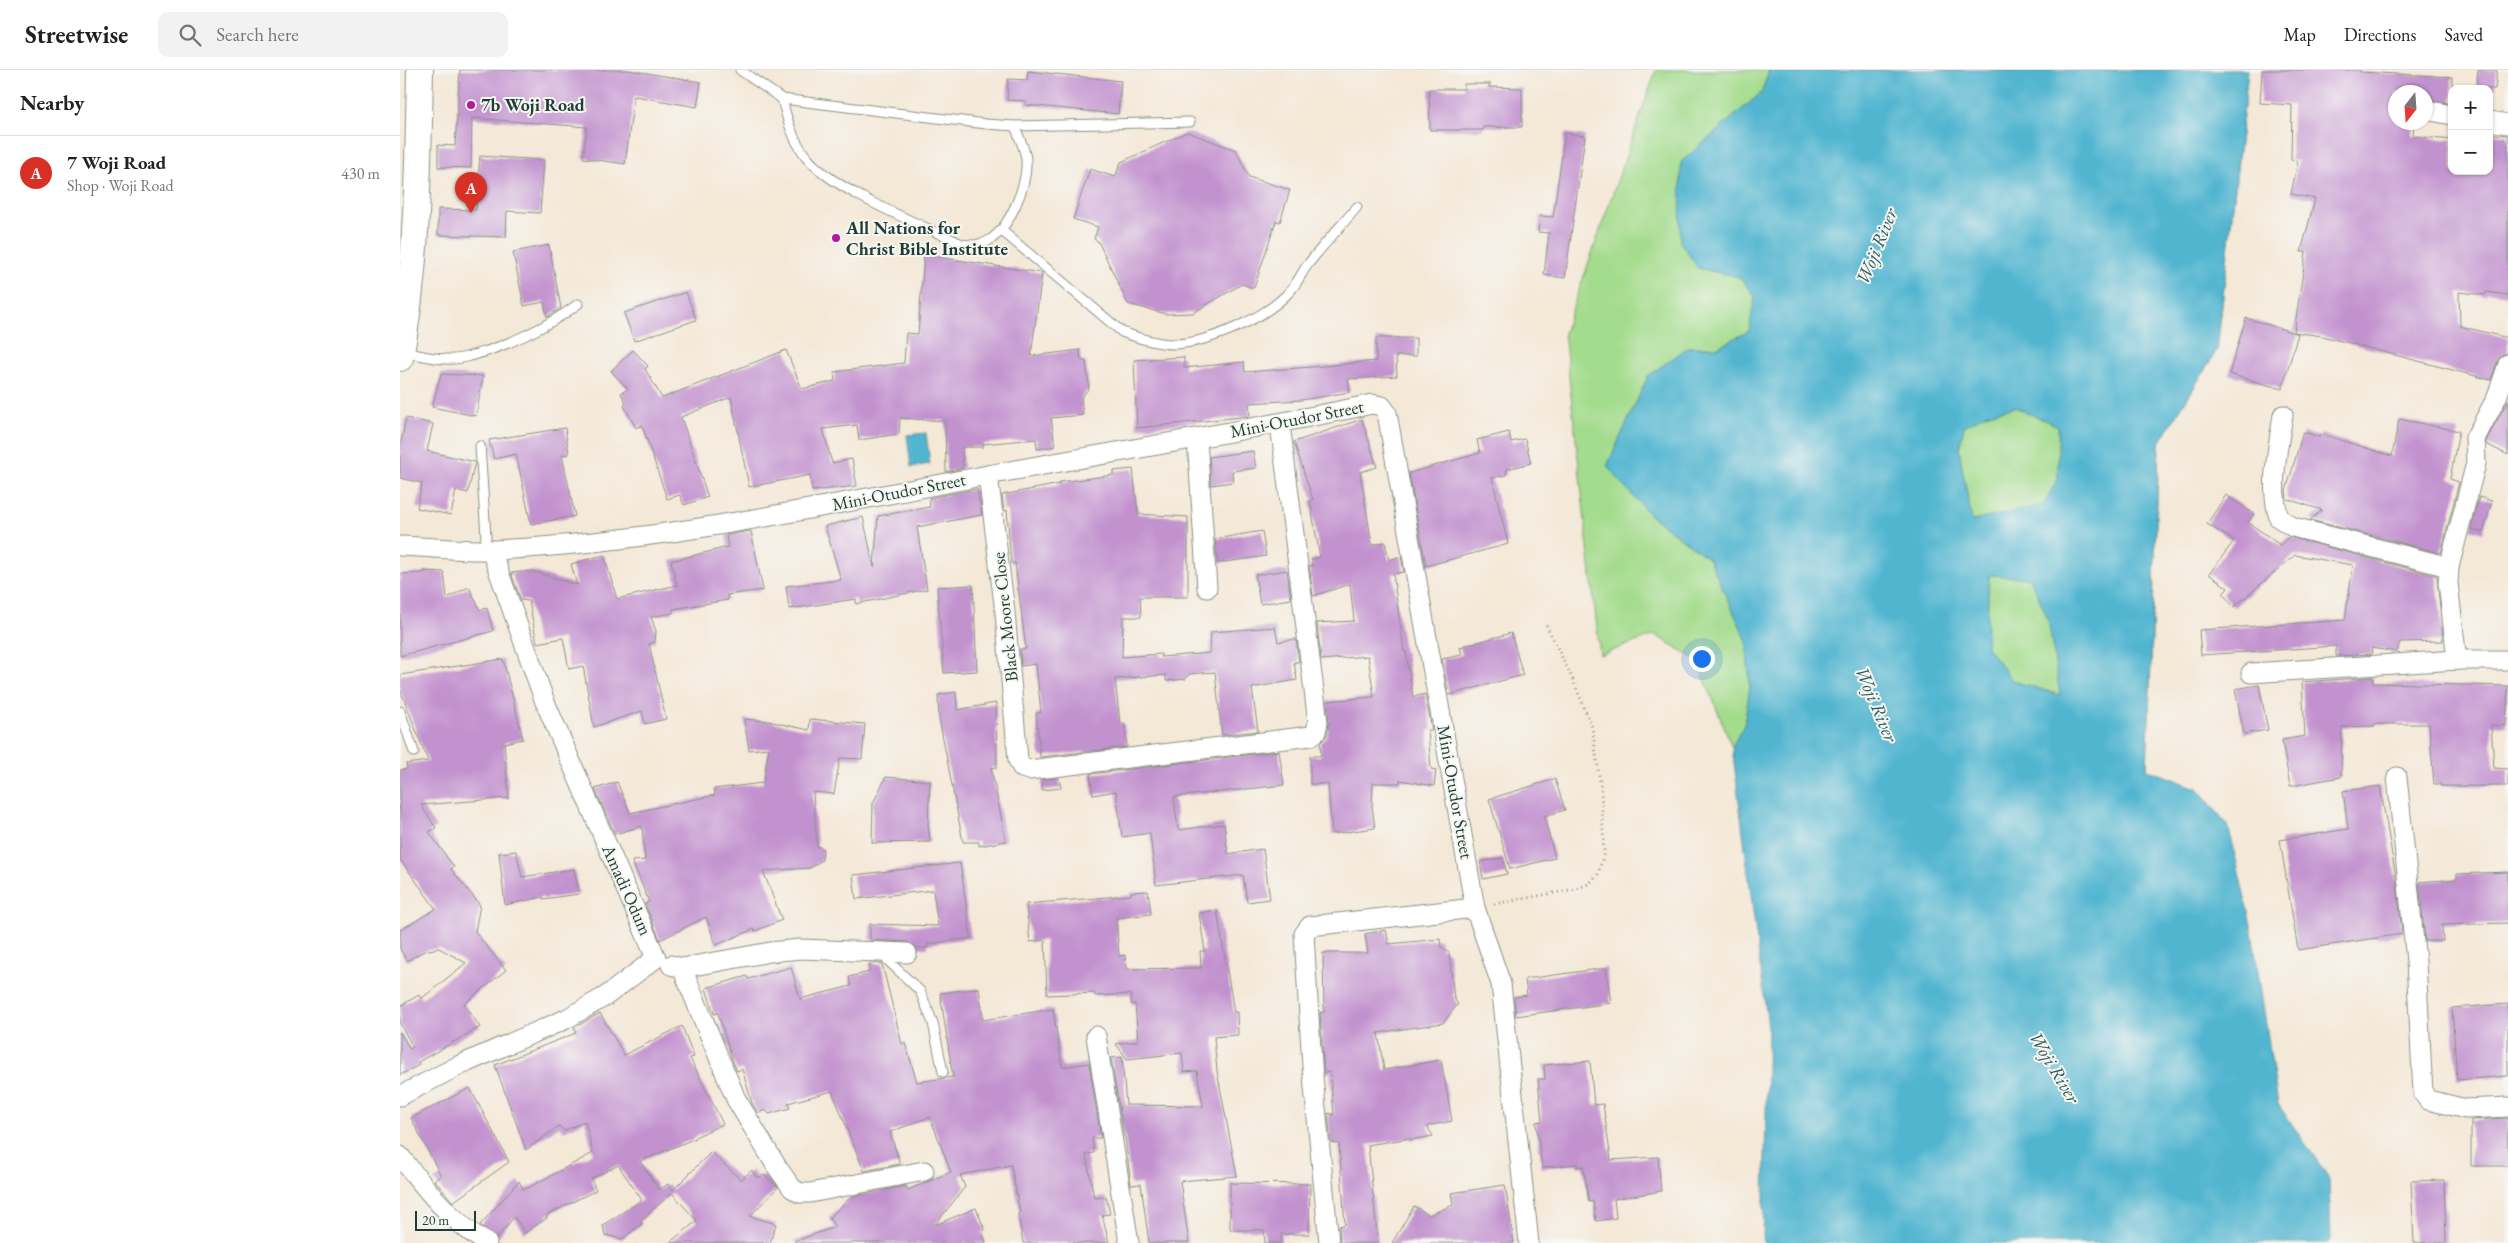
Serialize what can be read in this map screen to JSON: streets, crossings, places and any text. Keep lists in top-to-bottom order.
{
  "streets": {
    "street": ["Mini-Otudor Street", "Black Moore Close", "Amadi Odum"]
  },
  "crossings": [
    ["Mini-Otudor Street", "Black Moore Close"],
    ["Mini-Otudor Street", "Amadi Odum"]
  ],
  "water": ["Woji River"],
  "places": ["7b Woji Road", "All Nations for Christ Bible Institute"],
  "scale_bar": "20 m",
  "north": "bottom",
  "page": {
    "header": "Streetwise",
    "search": "Search here",
    "nav": ["Map", "Directions", "Saved"],
    "heading": "Nearby",
    "map_buttons": ["+", "−"],
    "list": [
      {
        "mark": "A",
        "name": "7 Woji Road",
        "note": "Shop · Woji Road",
        "value": "430 m"
      }
    ],
    "pins": "A",
    "scale": "20 m"
  }
}
